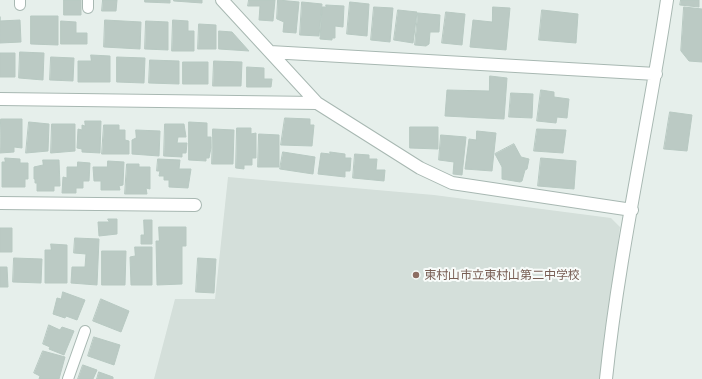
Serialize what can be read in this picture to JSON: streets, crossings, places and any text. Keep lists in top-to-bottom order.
{
  "places": ["東村山市立東村山第二中学校"]
}
